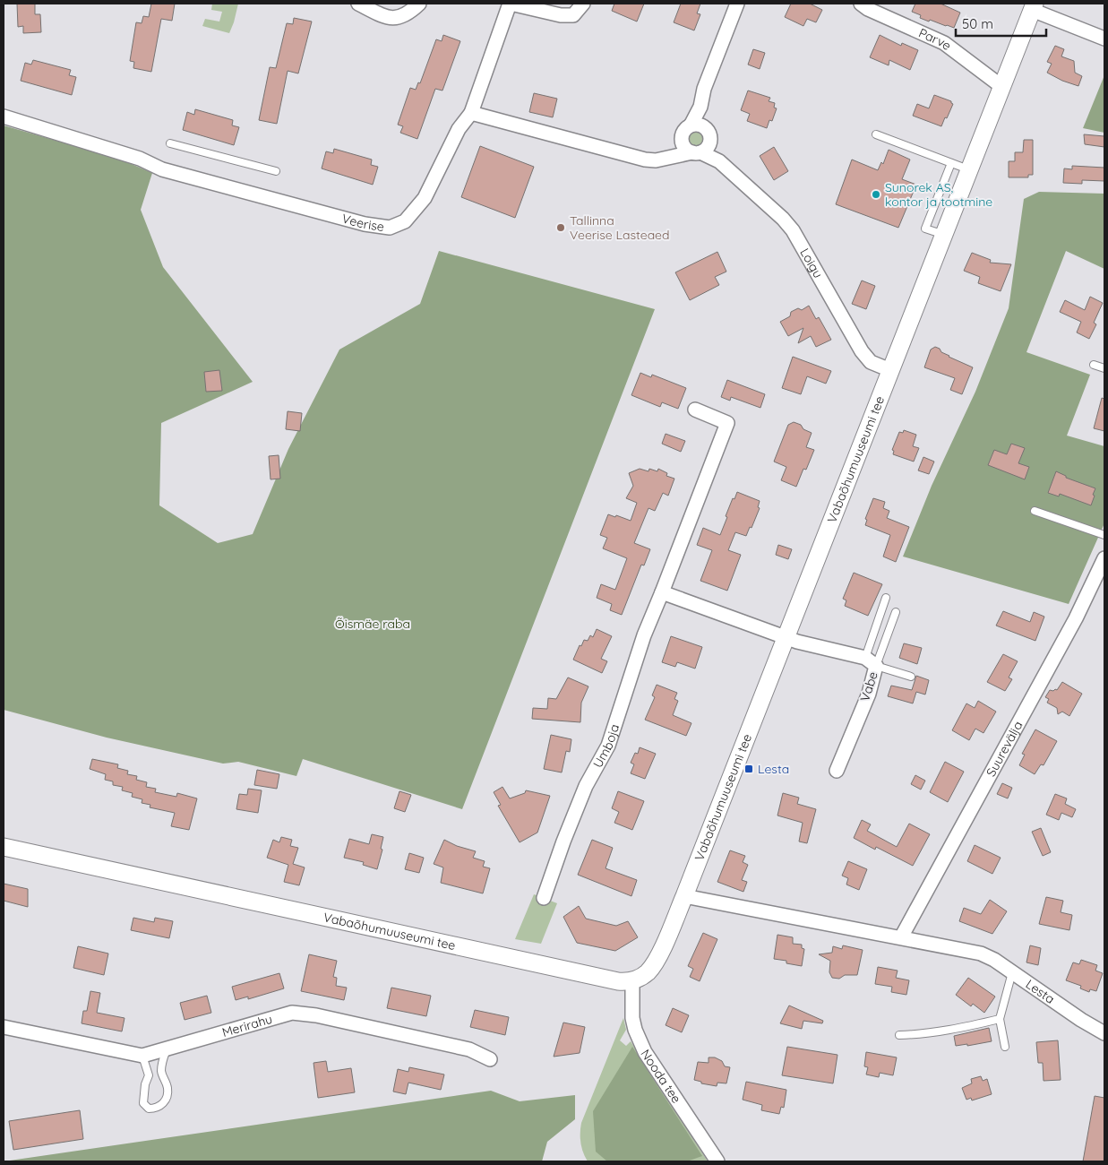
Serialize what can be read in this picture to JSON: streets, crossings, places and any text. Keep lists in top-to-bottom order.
{
  "streets": {
    "street": [
      "Parve",
      "Veerise",
      "Loigu",
      "Vabaõhumuuseumi tee",
      "Vabe",
      "Umboja",
      "Suurevälja",
      "Lesta",
      "Merirahu",
      "Nooda tee"
    ]
  },
  "crossings": [
    ["Parve", "Vabaõhumuuseumi tee"],
    ["Loigu", "Vabaõhumuuseumi tee"],
    ["Vabaõhumuuseumi tee", "Vabe"],
    ["Vabaõhumuuseumi tee", "Lesta"],
    ["Vabaõhumuuseumi tee", "Nooda tee"],
    ["Suurevälja", "Lesta"]
  ],
  "parks": ["Õismäe raba"],
  "places": {
    "other": ["Sunorek AS, kontor ja tootmine", "Tallinna Veerise Lasteaed"],
    "transit": ["Lesta"]
  },
  "scale_bar": "50 m"
}
